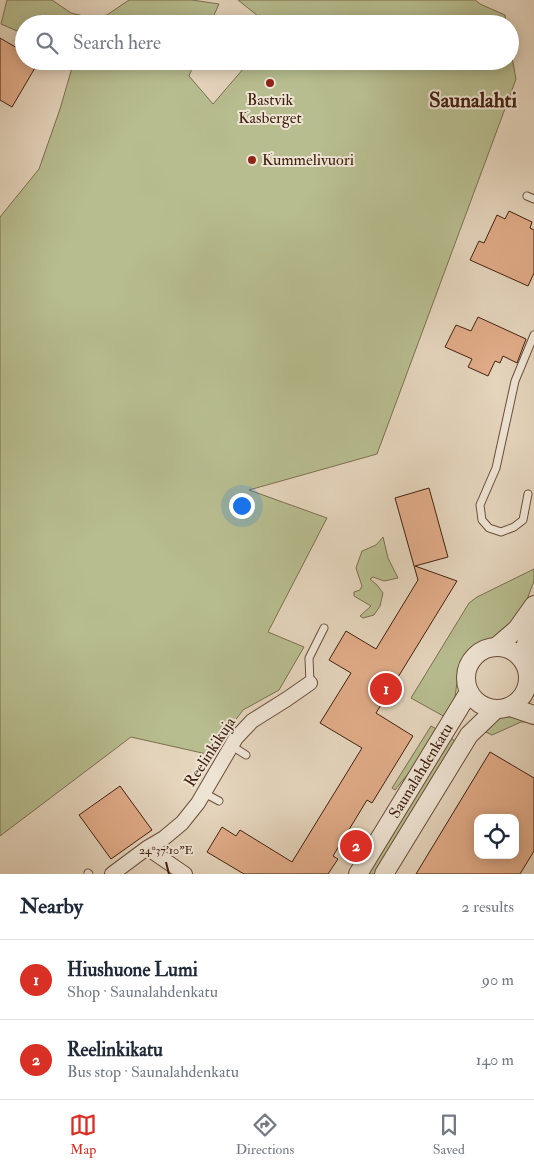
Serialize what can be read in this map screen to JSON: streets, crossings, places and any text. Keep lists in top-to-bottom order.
{
  "streets": {
    "street": ["Reelinkikuja", "Saunalahdenkatu"]
  },
  "districts": ["Saunalahti"],
  "places": ["Bastvik Kasberget", "Kummelivuori"],
  "page": {
    "search": "Search here",
    "pins": ["1", "2"],
    "heading": ["Nearby", "2 results"],
    "list": [
      {
        "mark": "1",
        "name": "Hiushuone Lumi",
        "note": "Shop · Saunalahdenkatu",
        "value": "90 m"
      },
      {
        "mark": "2",
        "name": "Reelinkikatu",
        "note": "Bus stop · Saunalahdenkatu",
        "value": "140 m"
      }
    ],
    "nav": ["Map", "Directions", "Saved"]
  },
  "coordinates": ["24°37'10\"E"]
}
